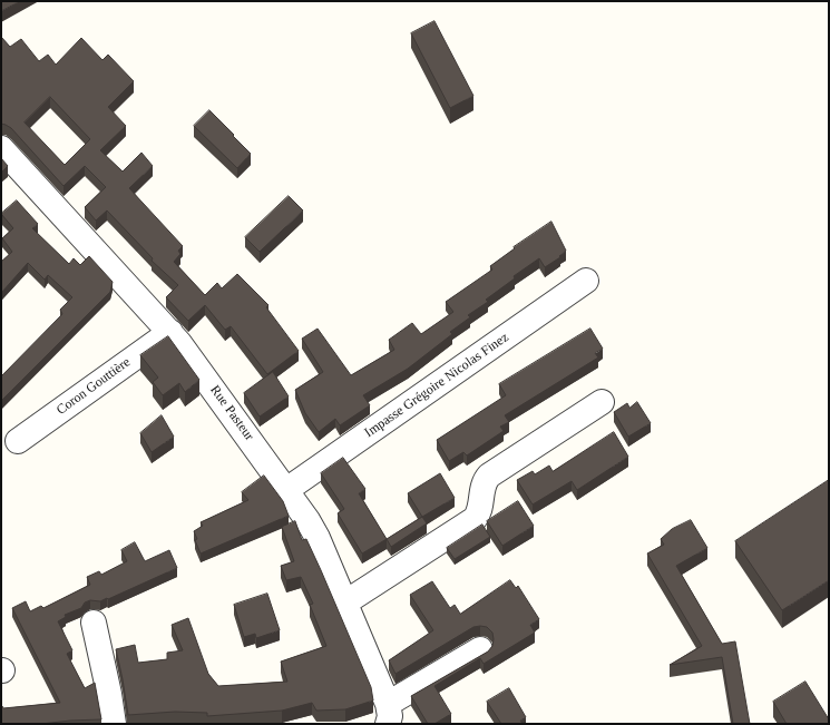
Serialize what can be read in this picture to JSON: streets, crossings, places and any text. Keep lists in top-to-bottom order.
{
  "streets": {
    "street": ["Impasse Grégoire Nicolas Finez", "Coron Gouttière", "Rue Pasteur"]
  },
  "crossings": [
    ["Impasse Grégoire Nicolas Finez", "Rue Pasteur"],
    ["Coron Gouttière", "Rue Pasteur"]
  ]
}
